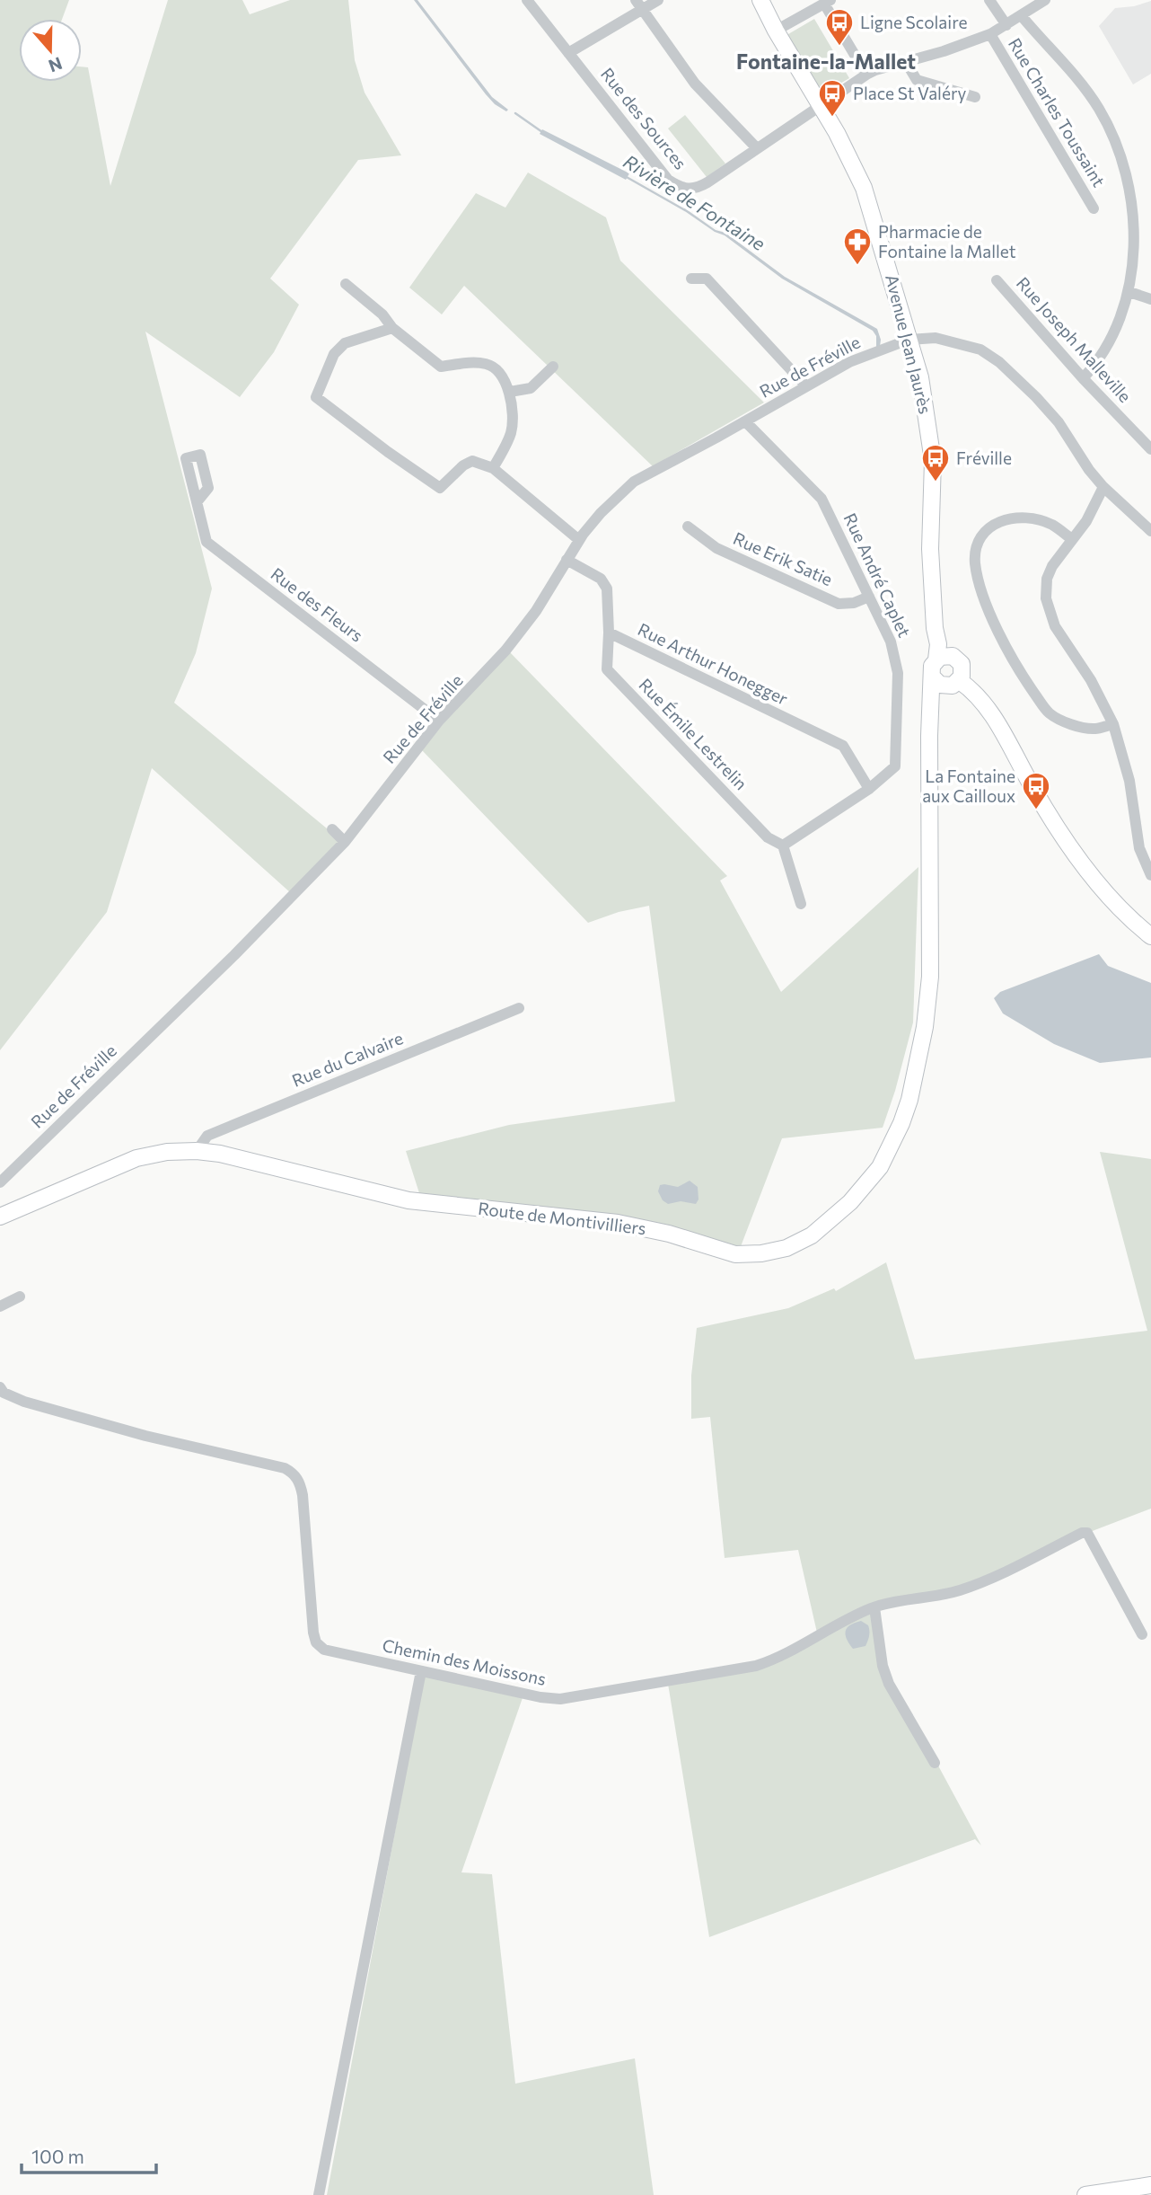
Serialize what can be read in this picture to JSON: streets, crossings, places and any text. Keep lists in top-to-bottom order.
{
  "streets": {
    "street": [
      "Rue Charles Toussaint",
      "Rue des Sources",
      "Rue Joseph Malleville",
      "Avenue Jean Jaurès",
      "Rue de Fréville",
      "Rue Erik Satie",
      "Rue André Caplet",
      "Rue des Fleurs",
      "Rue Arthur Honegger",
      "Rue Émile Lestrelin",
      "Rue du Calvaire",
      "Route de Montivilliers",
      "Chemin des Moissons"
    ]
  },
  "crossings": [
    ["Rue Charles Toussaint", "Rue des Sources"],
    ["Rue des Sources", "Avenue Jean Jaurès"],
    ["Avenue Jean Jaurès", "Rue de Fréville"],
    ["Avenue Jean Jaurès", "Route de Montivilliers"],
    ["Rue de Fréville", "Rue André Caplet"],
    ["Rue de Fréville", "Rue des Fleurs"],
    ["Rue Erik Satie", "Rue André Caplet"],
    ["Rue André Caplet", "Rue Arthur Honegger"],
    ["Rue André Caplet", "Rue Émile Lestrelin"],
    ["Rue Arthur Honegger", "Rue Émile Lestrelin"],
    ["Rue du Calvaire", "Route de Montivilliers"]
  ],
  "districts": ["Fontaine-la-Mallet"],
  "water": ["Rivière de Fontaine"],
  "places": {
    "bus stop": [
      "Ligne Scolaire",
      "Place St Valéry",
      "Fréville",
      "La Fontaine aux Cailloux"
    ],
    "pharmacy": ["Pharmacie de Fontaine la Mallet"]
  },
  "scale_bar": "100 m",
  "north": "bottom"
}
